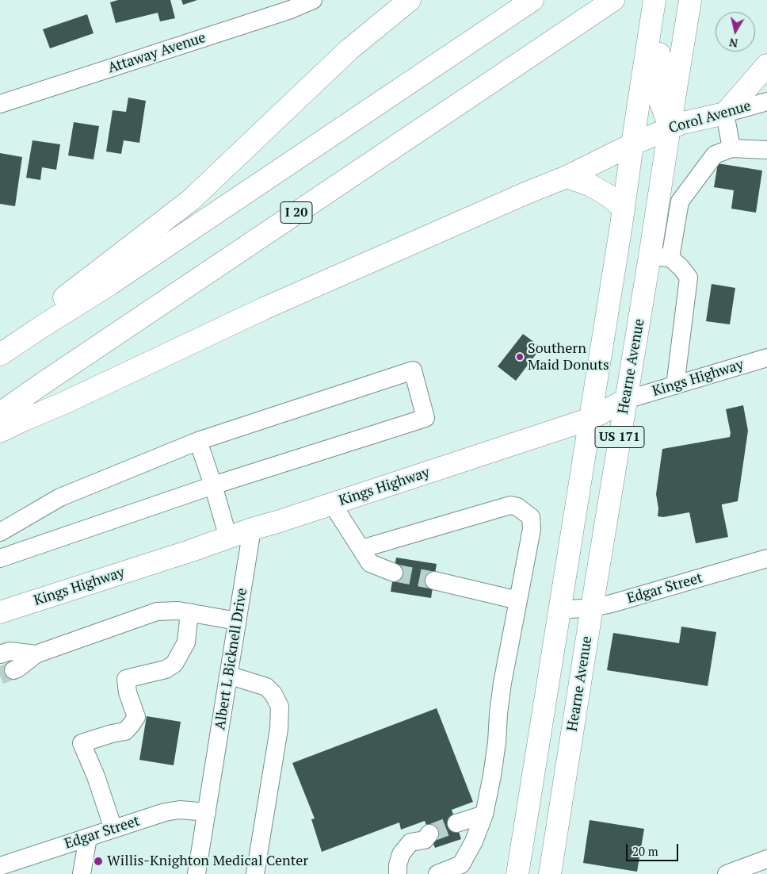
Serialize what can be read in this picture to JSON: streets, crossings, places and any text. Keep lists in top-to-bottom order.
{
  "streets": {
    "main road": [
      "Corol Avenue",
      "I 20",
      "Hearne Avenue",
      "Kings Highway",
      "US 171"
    ],
    "street": ["Attaway Avenue", "Edgar Street", "Albert L Bicknell Drive"]
  },
  "crossings": [
    ["Corol Avenue", "Hearne Avenue"],
    ["Corol Avenue", "US 171"],
    ["Hearne Avenue", "Kings Highway"],
    ["Hearne Avenue", "Edgar Street"],
    ["Kings Highway", "US 171"],
    ["Kings Highway", "Albert L Bicknell Drive"],
    ["US 171", "Edgar Street"],
    ["Edgar Street", "Albert L Bicknell Drive"]
  ],
  "places": ["Southern Maid Donuts", "Willis-Knighton Medical Center"],
  "scale_bar": "20 m",
  "north": "bottom"
}
